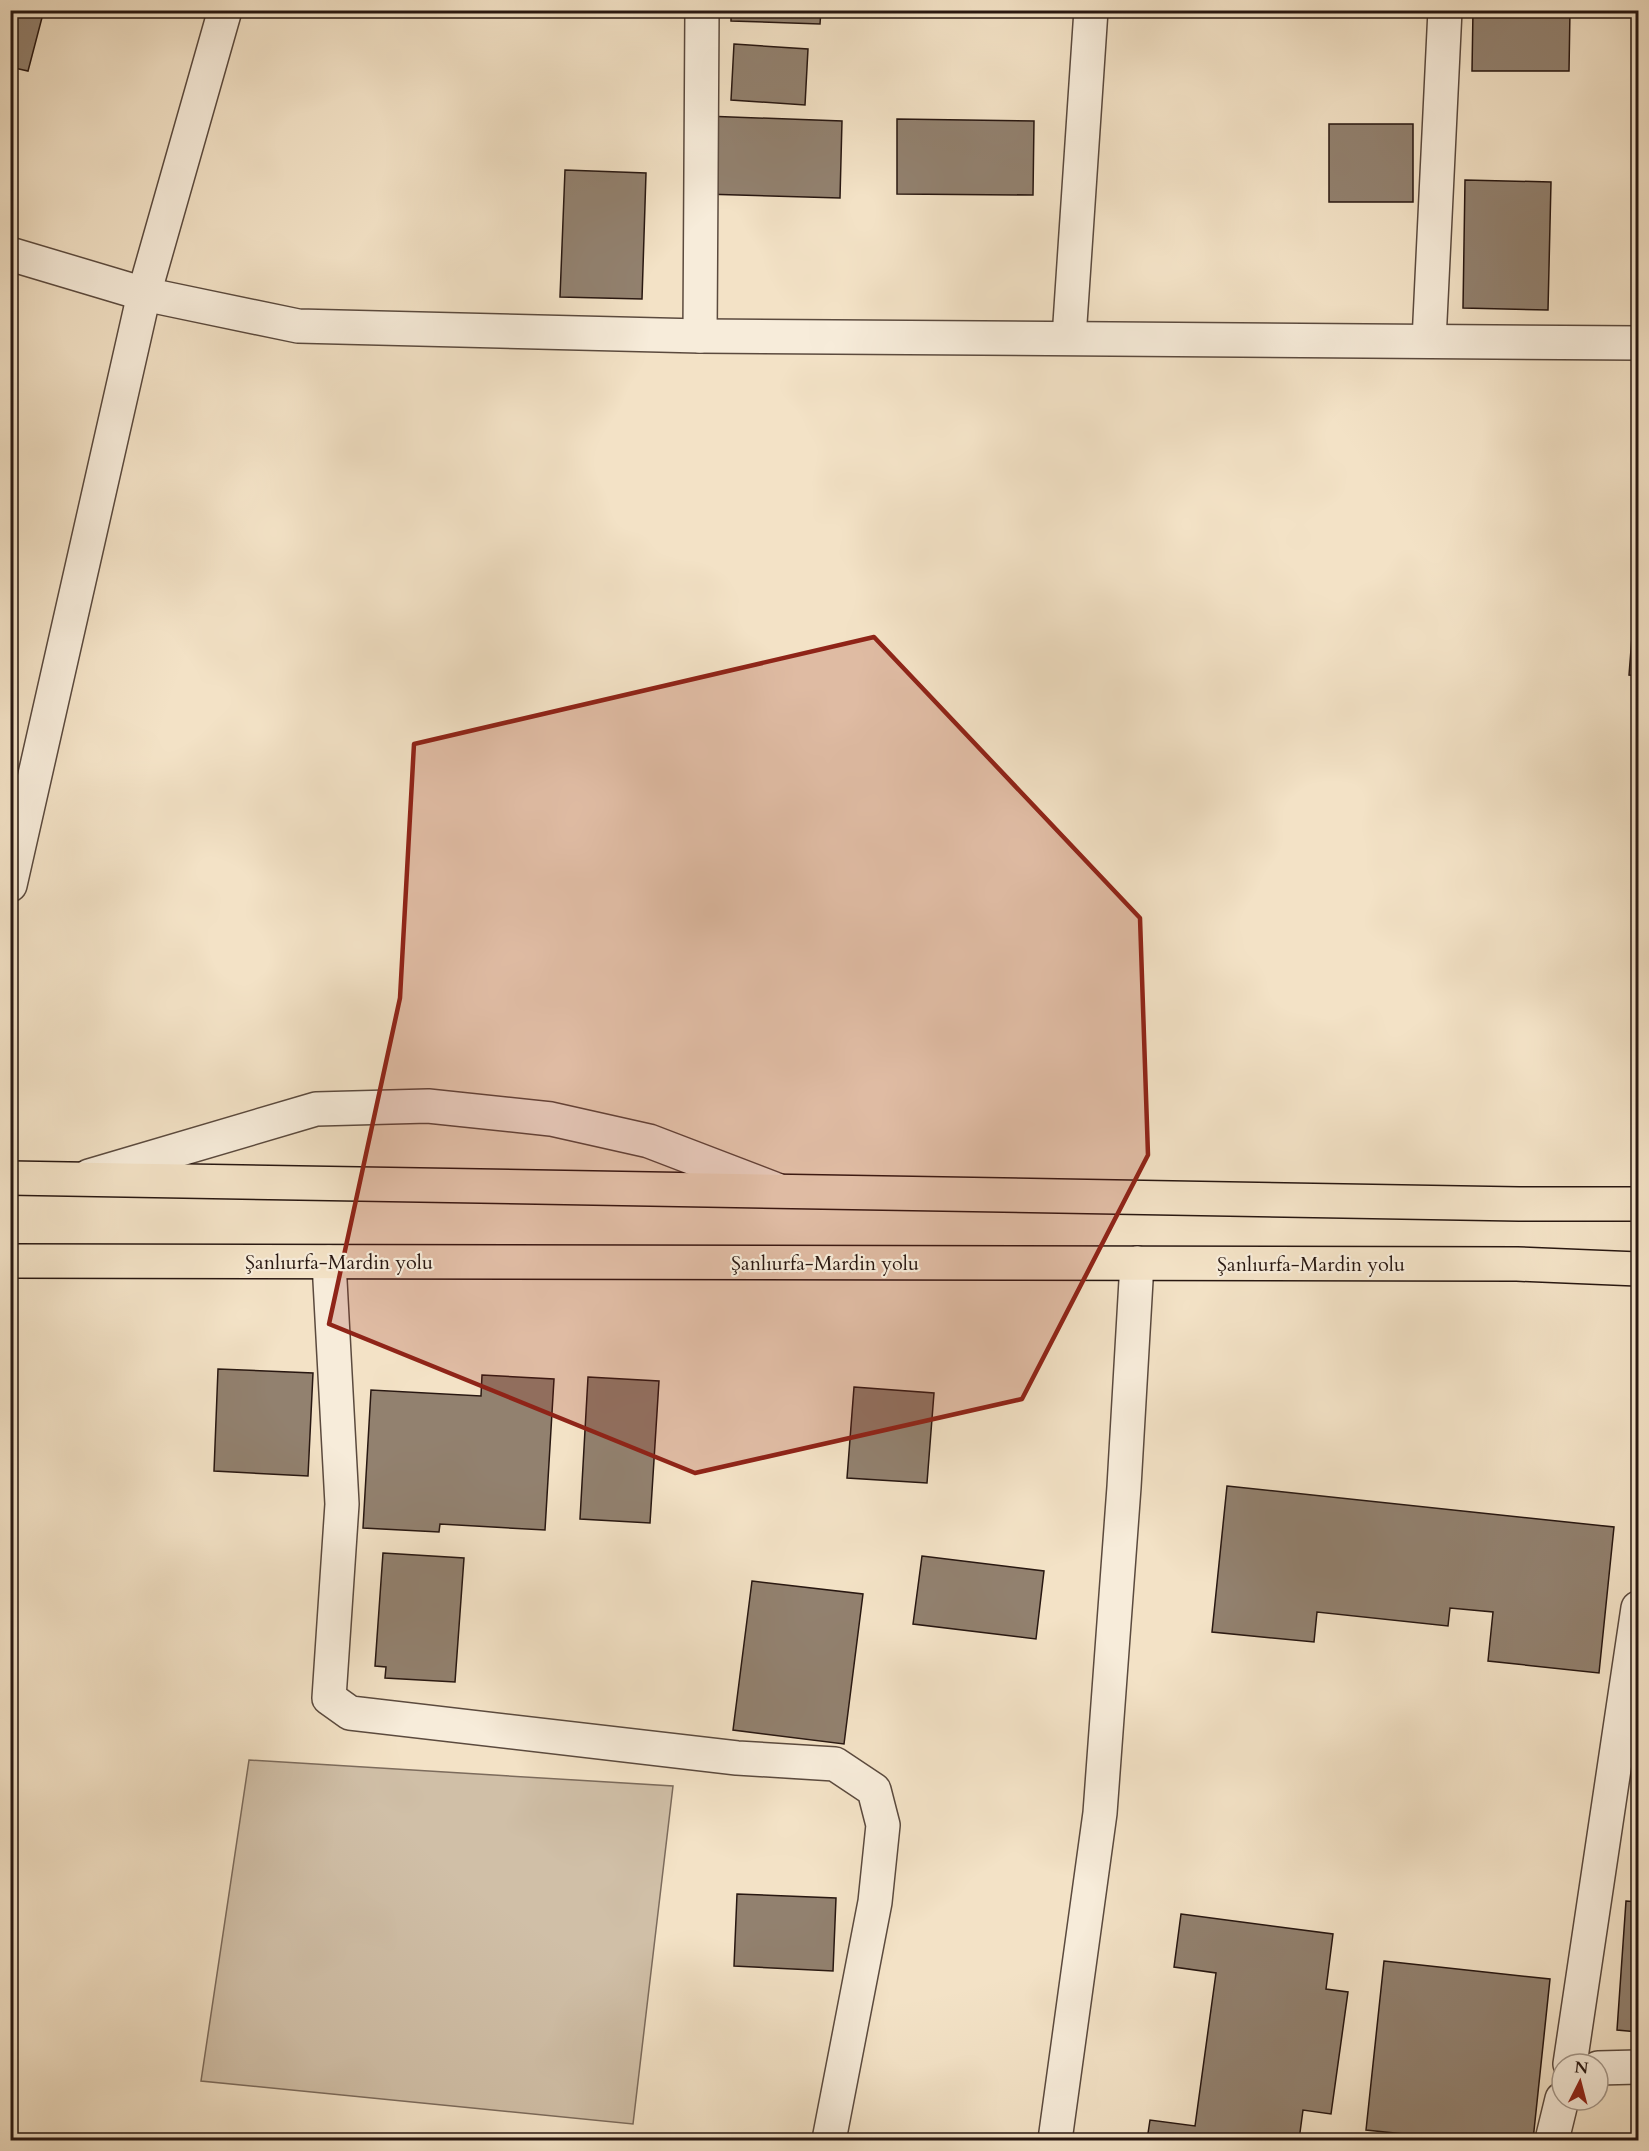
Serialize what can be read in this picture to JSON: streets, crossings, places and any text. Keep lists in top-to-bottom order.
{
  "streets": {
    "highway": ["Şanlıurfa-Mardin yolu"]
  },
  "north": "top"
}
